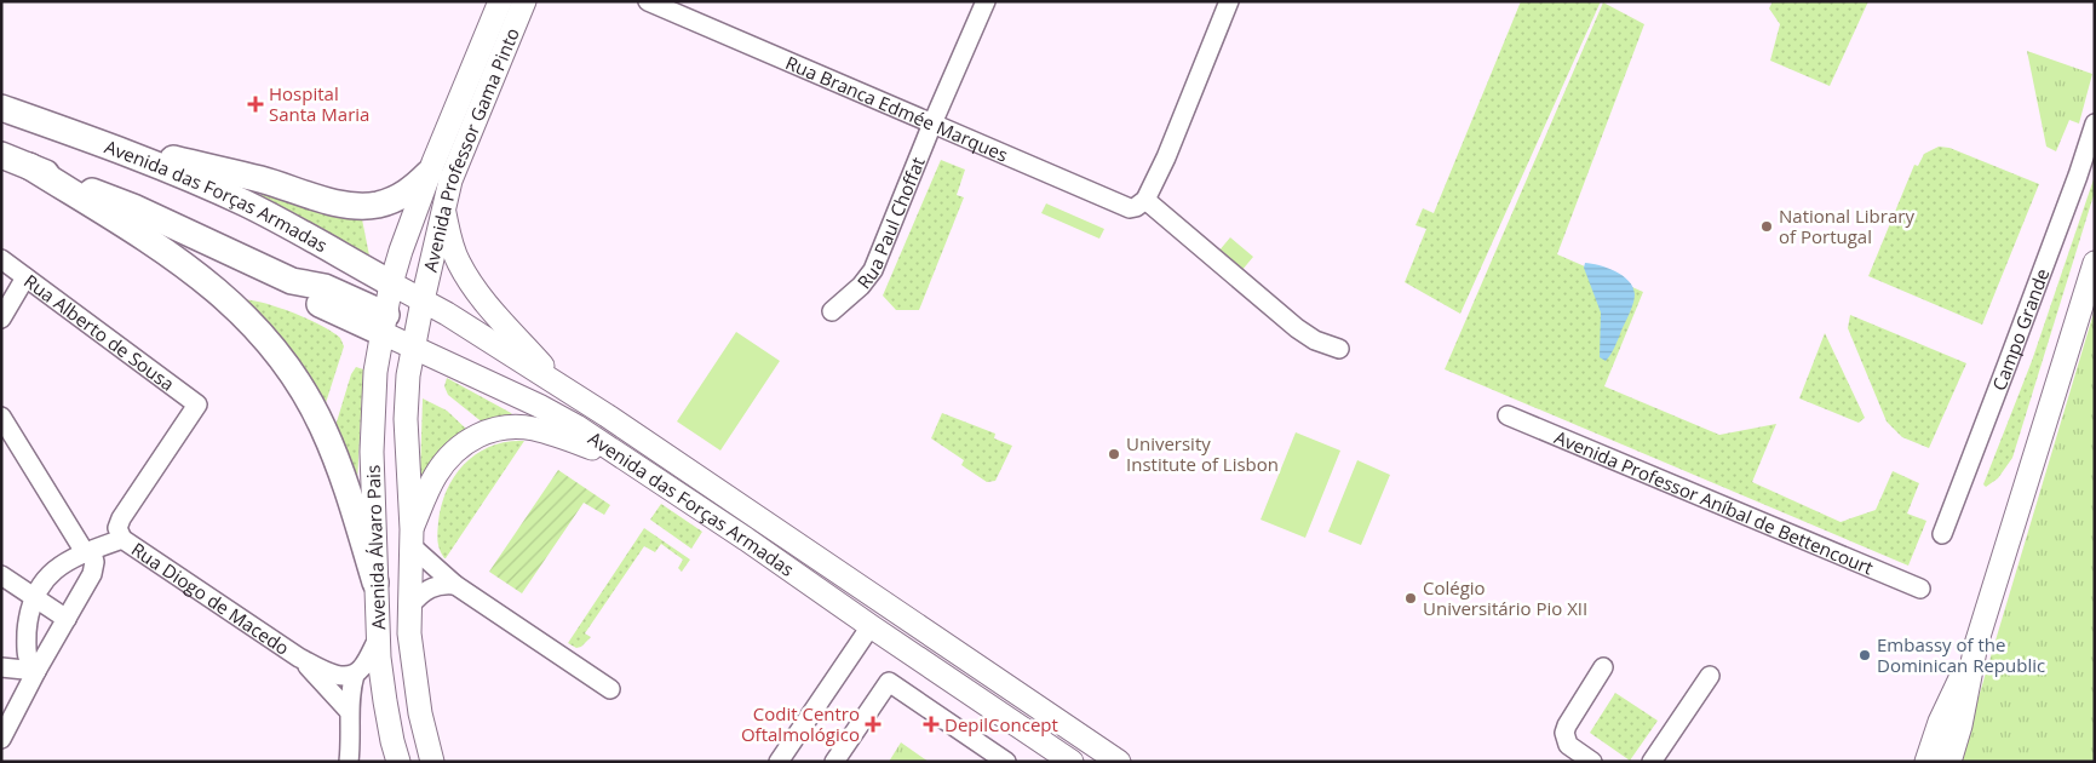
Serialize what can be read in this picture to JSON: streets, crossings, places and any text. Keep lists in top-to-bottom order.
{
  "streets": {
    "highway": ["Avenida das Forças Armadas"],
    "main road": ["Avenida Professor Gama Pinto", "Avenida Álvaro Pais"],
    "street": [
      "Rua Branca Edmée Marques",
      "Rua Paul Choffat",
      "Campo Grande",
      "Rua Alberto de Sousa",
      "Avenida Professor Aníbal de Bettencourt",
      "Rua Diogo de Macedo"
    ]
  },
  "crossings": [
    ["Rua Branca Edmée Marques", "Rua Paul Choffat"],
    ["Avenida Professor Gama Pinto", "Avenida das Forças Armadas"],
    ["Avenida Professor Gama Pinto", "Avenida Álvaro Pais"],
    ["Avenida das Forças Armadas", "Avenida Álvaro Pais"],
    ["Rua Alberto de Sousa", "Rua Diogo de Macedo"]
  ],
  "places": {
    "health": ["Hospital Santa Maria", "Codit Centro Oftalmológico", "DepilConcept"],
    "other": [
      "National Library of Portugal",
      "University Institute of Lisbon",
      "Colégio Universitário Pio XII",
      "Embassy of the Dominican Republic"
    ]
  }
}
